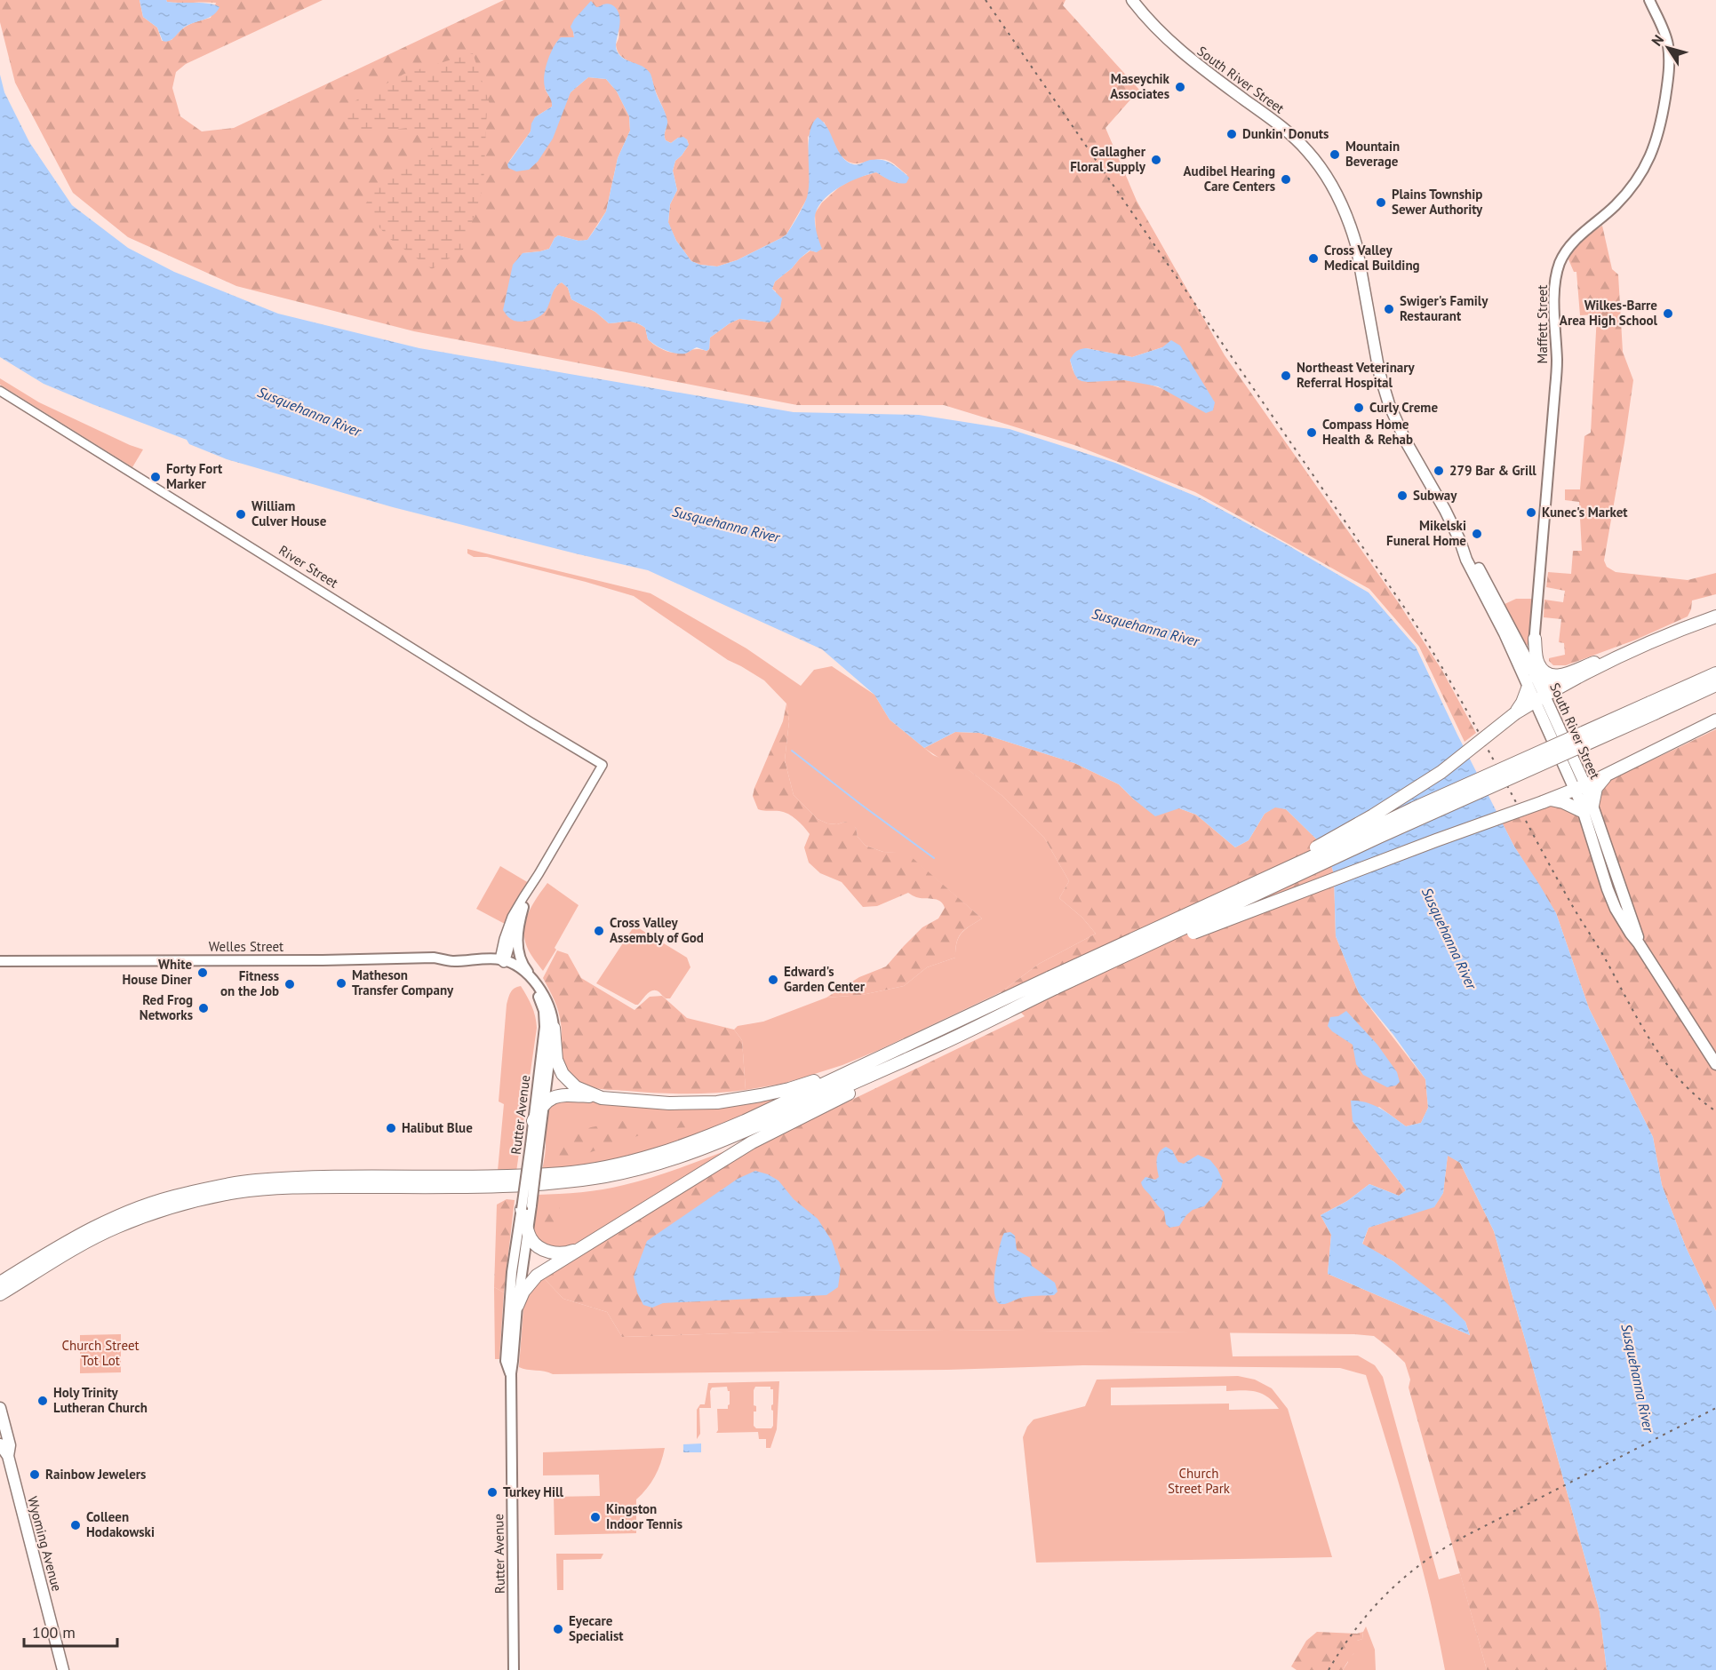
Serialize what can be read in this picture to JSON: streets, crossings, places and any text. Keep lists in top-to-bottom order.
{
  "streets": {
    "main road": [
      "South River Street",
      "Maffett Street",
      "Welles Street",
      "Rutter Avenue",
      "Wyoming Avenue"
    ],
    "street": ["River Street"]
  },
  "crossings": [
    ["South River Street", "Maffett Street"],
    ["Welles Street", "Rutter Avenue"]
  ],
  "water": ["Susquehanna River"],
  "parks": ["Church Street Tot Lot", "Church Street Park"],
  "places": [
    "Maseychik Associates",
    "Dunkin' Donuts",
    "Mountain Beverage",
    "Gallagher Floral Supply",
    "Audibel Hearing Care Centers",
    "Plains Township Sewer Authority",
    "Cross Valley Medical Building",
    "Swiger's Family Restaurant",
    "Wilkes-Barre Area High School",
    "Northeast Veterinary Referral Hospital",
    "Curly Creme",
    "Compass Home Health & Rehab",
    "279 Bar & Grill",
    "Forty Fort Marker",
    "Subway",
    "Kunec's Market",
    "William Culver House",
    "Mikelski Funeral Home",
    "Cross Valley Assembly of God",
    "White House Diner",
    "Edward's Garden Center",
    "Matheson Transfer Company",
    "Fitness on the Job",
    "Red Frog Networks",
    "Halibut Blue",
    "Holy Trinity Lutheran Church",
    "Rainbow Jewelers",
    "Turkey Hill",
    "Kingston Indoor Tennis",
    "Colleen Hodakowski",
    "Eyecare Specialist"
  ],
  "scale_bar": "100 m",
  "north": "top left"
}
